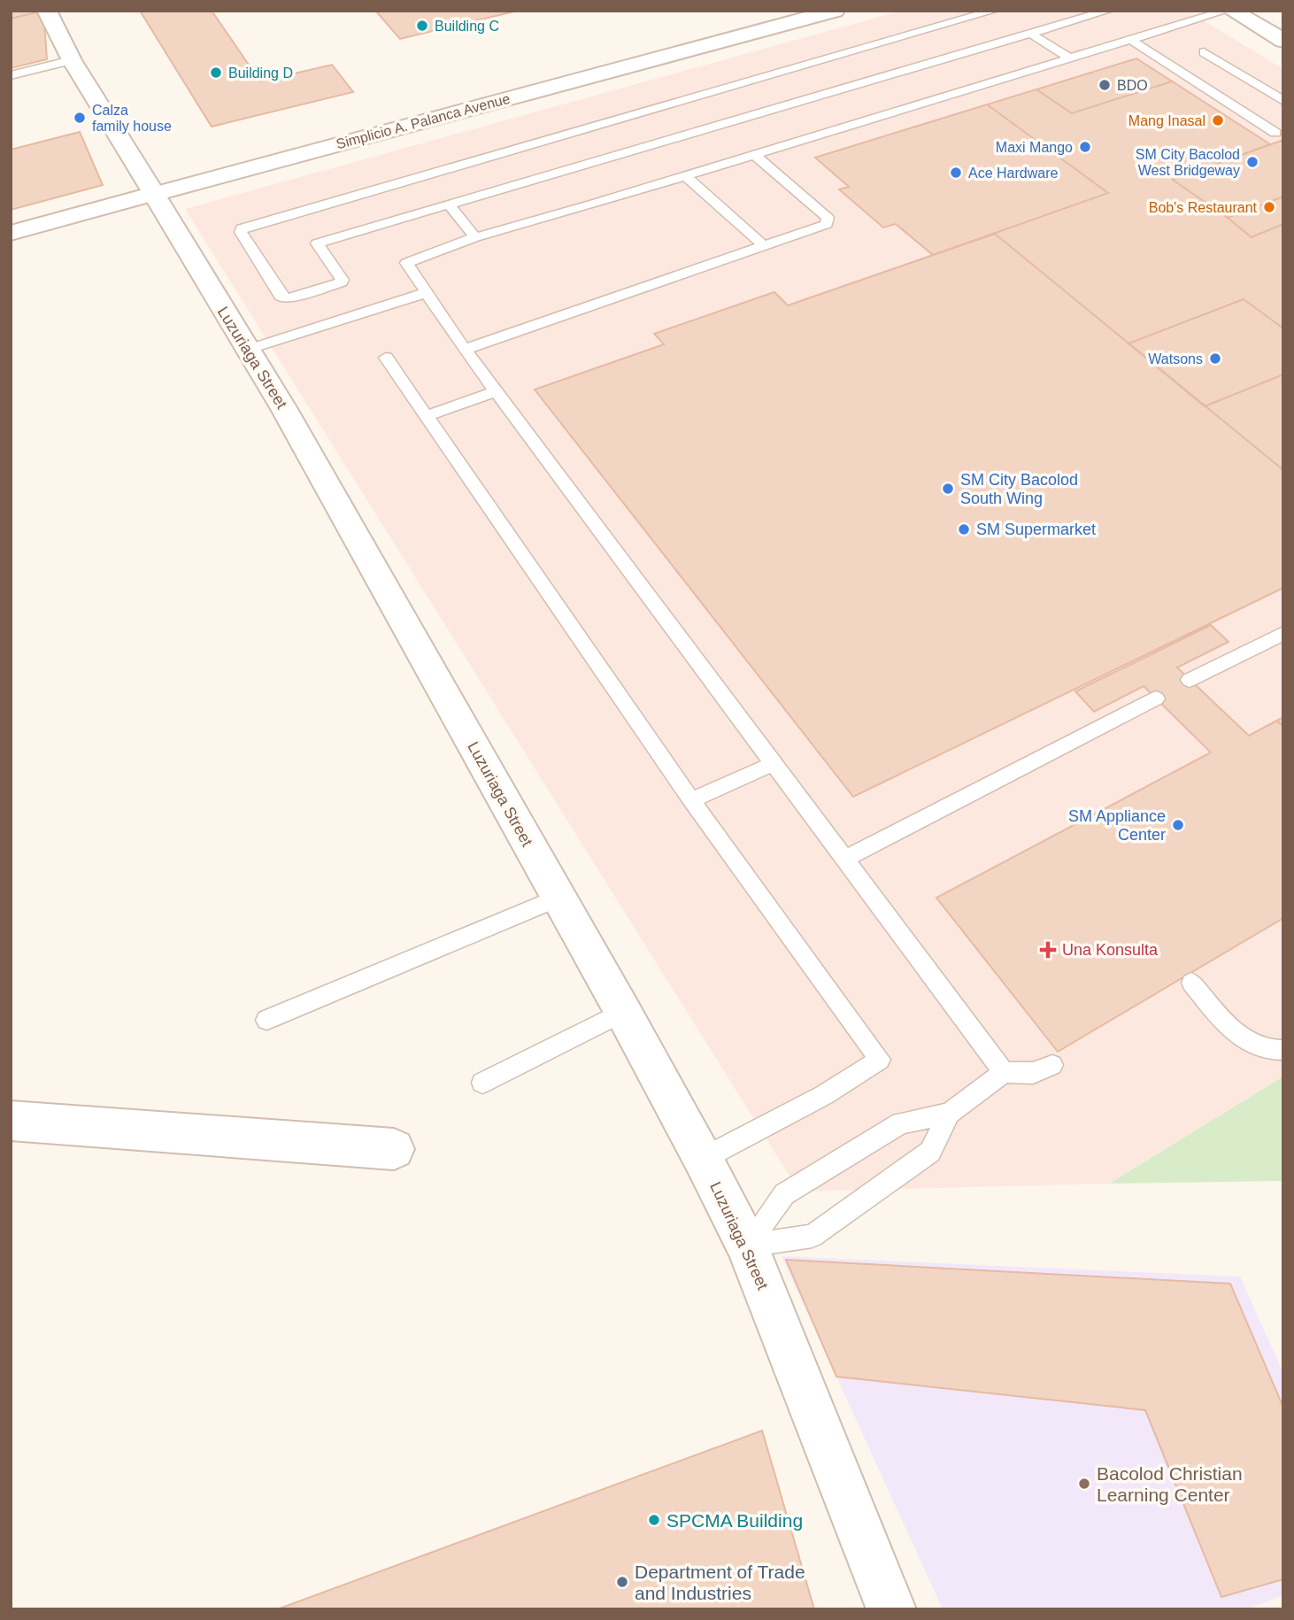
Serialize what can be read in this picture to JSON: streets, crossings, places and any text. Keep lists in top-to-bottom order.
{
  "streets": {
    "street": ["Simplicio A. Palanca Avenue", "Luzuriaga Street"]
  },
  "crossings": [
    ["Simplicio A. Palanca Avenue", "Luzuriaga Street"]
  ],
  "places": {
    "other": [
      "Building C",
      "Building D",
      "BDO",
      "Calza family house",
      "Mang Inasal",
      "Maxi Mango",
      "SM City Bacolod West Bridgeway",
      "Ace Hardware",
      "Bob's Restaurant",
      "Watsons",
      "SM City Bacolod South Wing",
      "SM Supermarket",
      "SM Appliance Center",
      "Bacolod Christian Learning Center",
      "SPCMA Building",
      "Department of Trade and Industries"
    ],
    "health": ["Una Konsulta"]
  }
}
